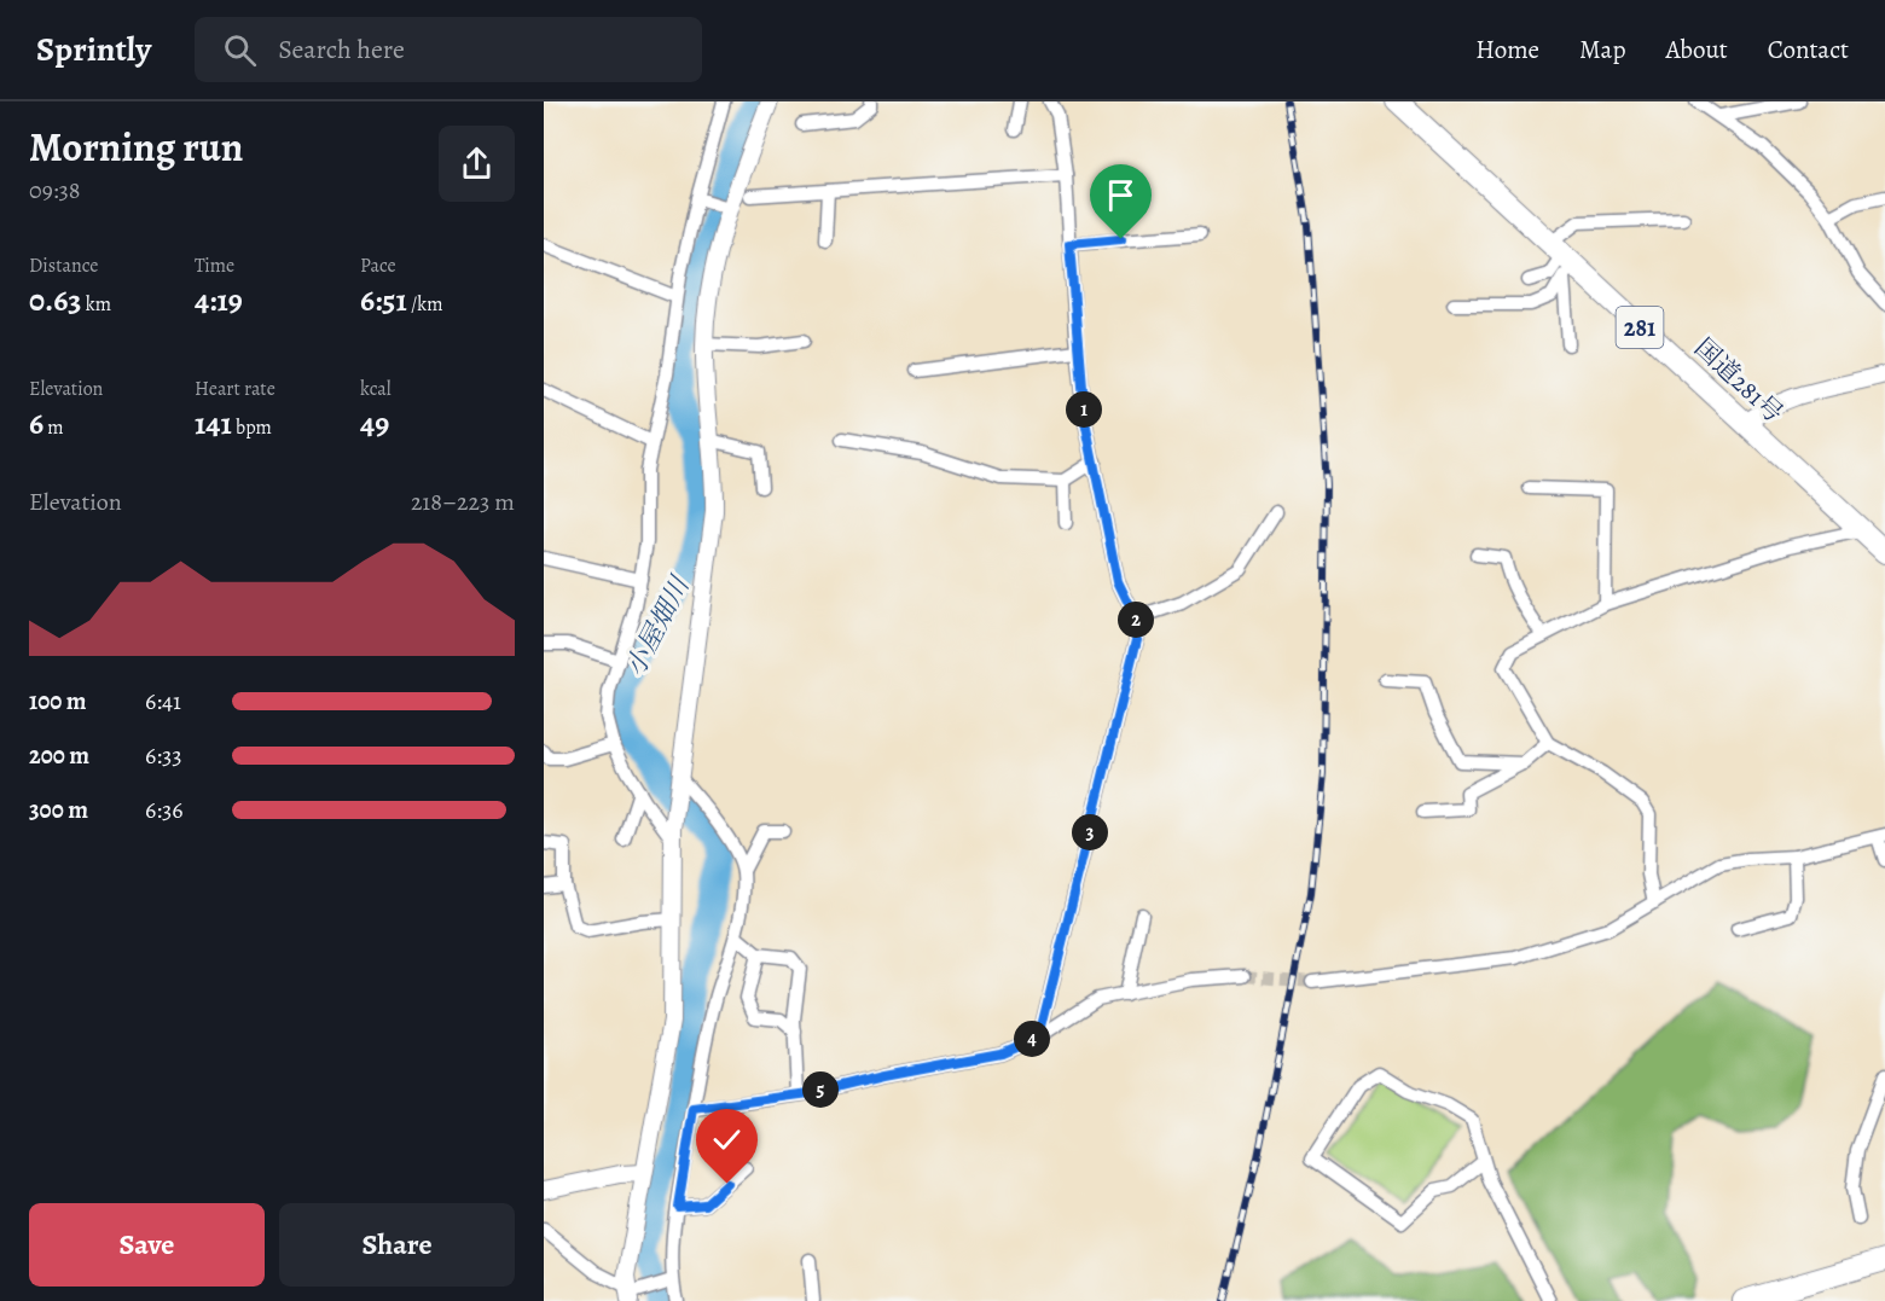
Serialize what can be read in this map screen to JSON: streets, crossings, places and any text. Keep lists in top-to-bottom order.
{
  "streets": {
    "highway": ["281", "国道281号"]
  },
  "water": ["小屋畑川"],
  "page": {
    "header": "Sprintly",
    "search": "Search here",
    "nav": [
      "Home",
      "Map",
      "About",
      "Contact"
    ],
    "heading": ["Morning run", "09:38"],
    "stats": [
      ["Distance", "0.63 km"],
      ["Time", "4:19"],
      ["Pace", "6:51 /km"],
      ["Elevation", "6 m"],
      ["Heart rate", "141 bpm"],
      ["kcal", "49"]
    ],
    "pins": [
      "1",
      "2",
      "3",
      "4",
      "5"
    ],
    "chart": ["Elevation", "218–223 m"],
    "list": [
      {
        "name": "100 m",
        "note": "6:41"
      },
      {
        "name": "200 m",
        "note": "6:33"
      },
      {
        "name": "300 m",
        "note": "6:36"
      }
    ],
    "buttons": ["Save", "Share"]
  }
}
